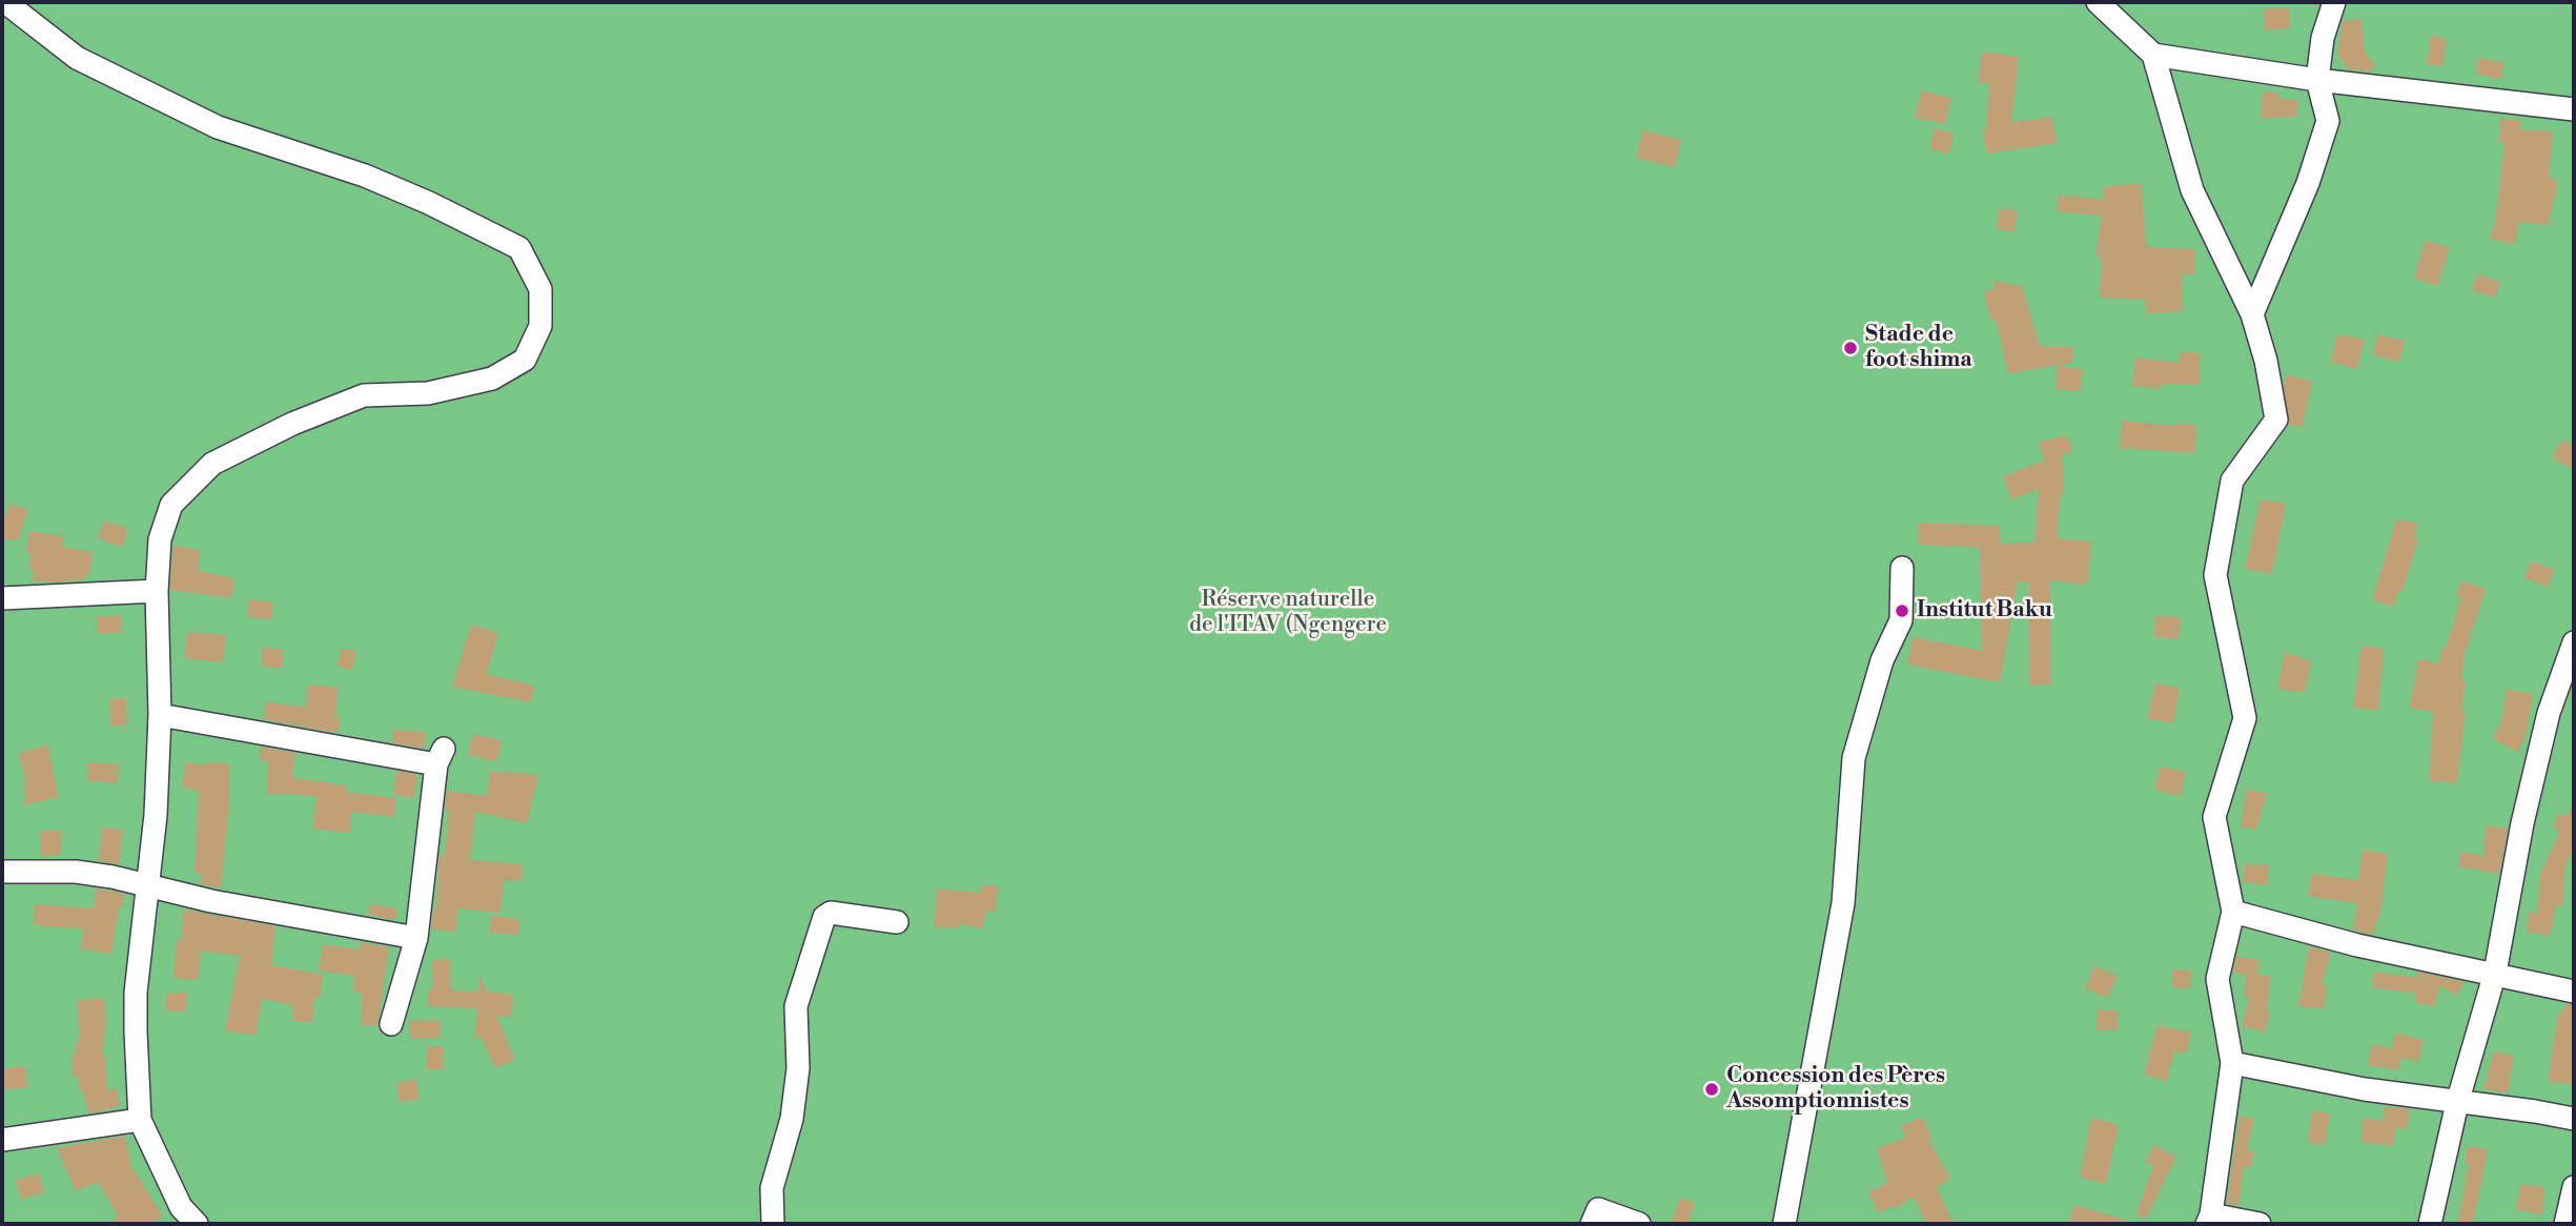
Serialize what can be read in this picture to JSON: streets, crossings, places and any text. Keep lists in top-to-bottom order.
{
  "parks": ["Réserve naturelle de l'ITAV (Ngengere"],
  "places": ["Stade de foot shima", "Institut Baku", "Concession des Pères Assomptionnistes"]
}
